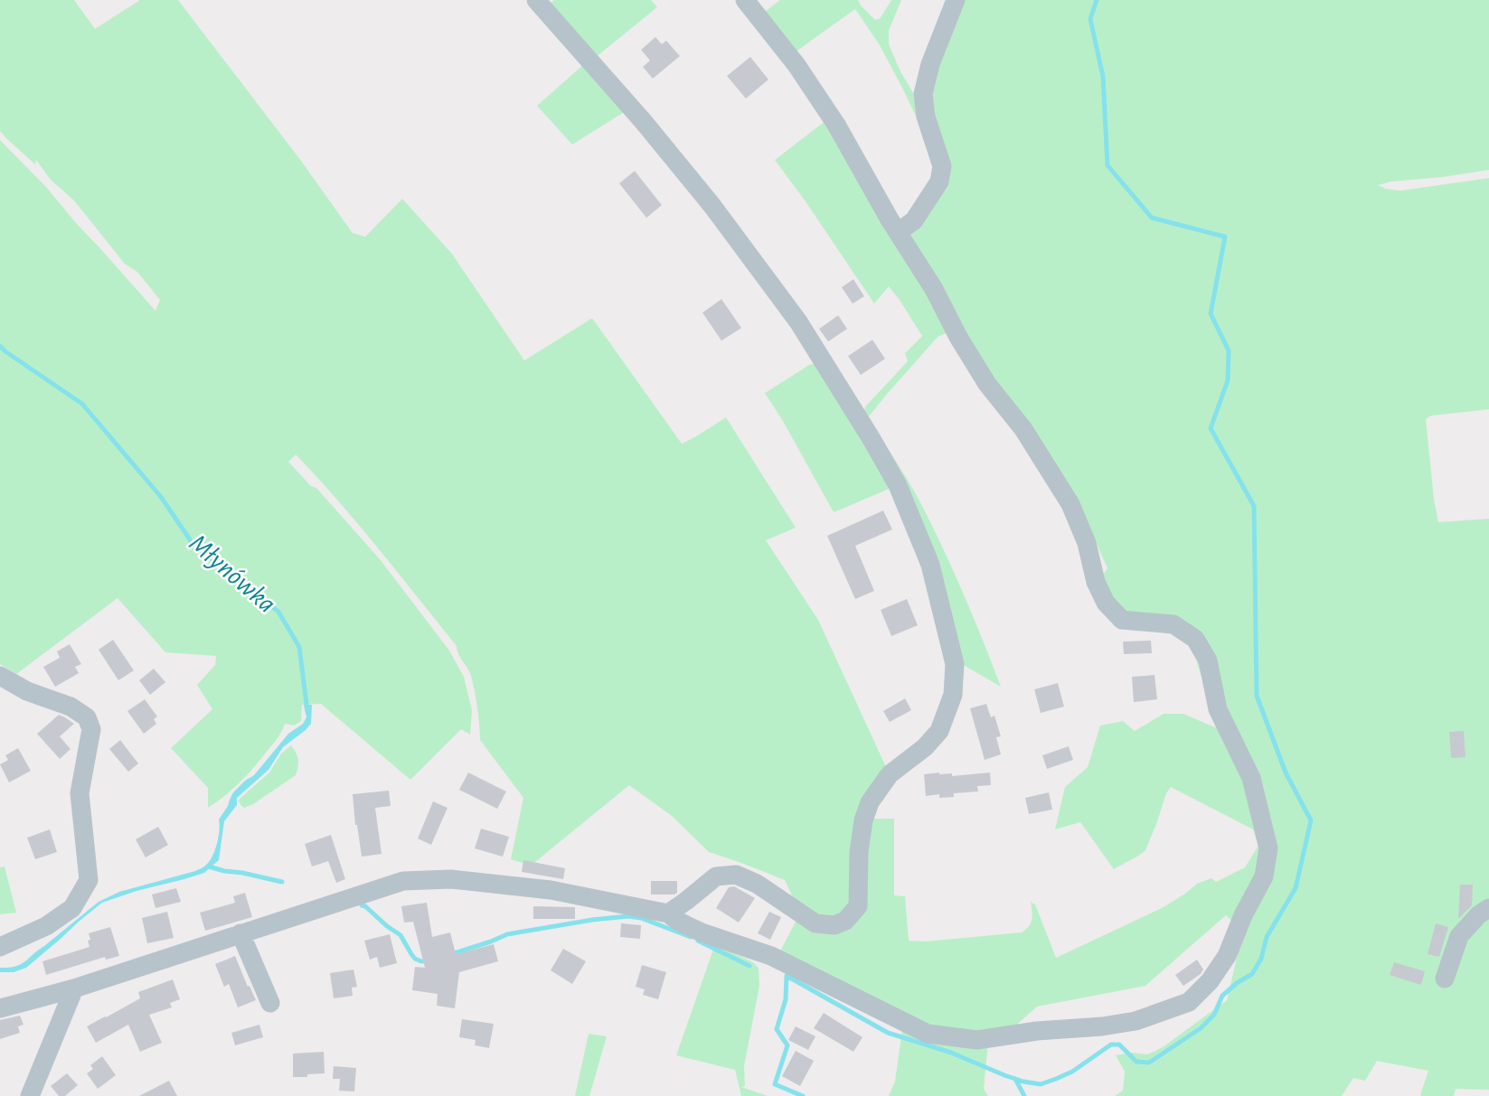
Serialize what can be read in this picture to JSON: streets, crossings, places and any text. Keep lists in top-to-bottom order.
{
  "water": ["Młynówka"]
}
